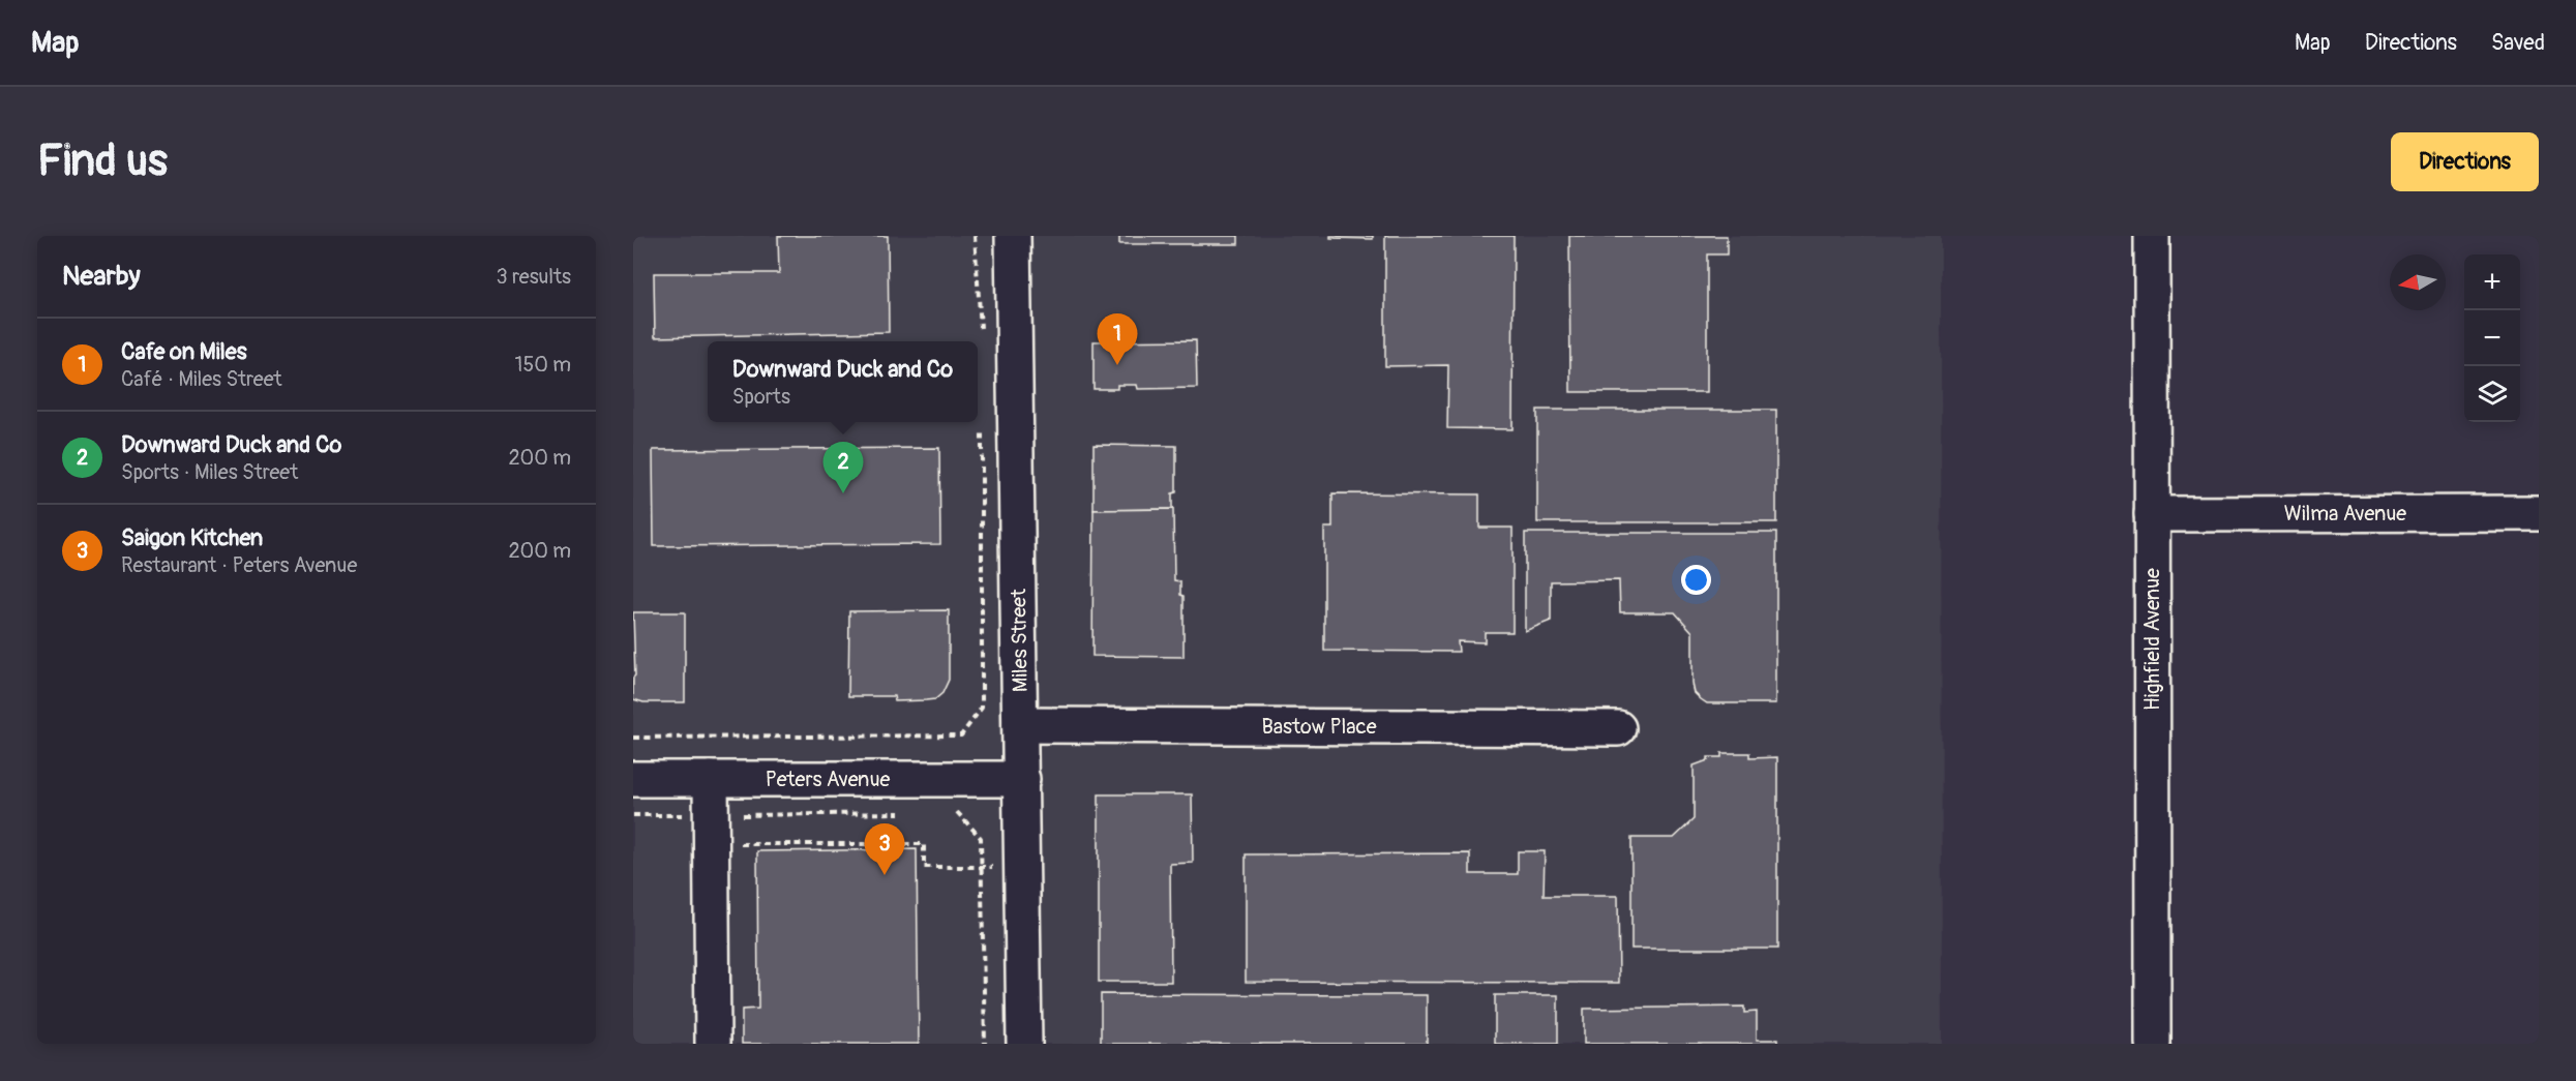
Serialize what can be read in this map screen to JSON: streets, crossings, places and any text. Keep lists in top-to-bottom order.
{
  "streets": {
    "street": [
      "Wilma Avenue",
      "Highfield Avenue",
      "Miles Street",
      "Bastow Place",
      "Peters Avenue"
    ]
  },
  "crossings": [
    ["Wilma Avenue", "Highfield Avenue"],
    ["Miles Street", "Bastow Place"],
    ["Miles Street", "Peters Avenue"]
  ],
  "north": "left",
  "page": {
    "header": "Map",
    "nav": ["Map", "Directions", "Saved"],
    "buttons": "Directions",
    "title": "Find us",
    "heading": ["Nearby", "3 results"],
    "map_buttons": ["+", "−"],
    "pins": ["1", "2", "3"],
    "list": [
      {
        "mark": "1",
        "name": "Cafe on Miles",
        "note": "Café · Miles Street",
        "value": "150 m"
      },
      {
        "mark": "2",
        "name": "Downward Duck and Co",
        "note": "Sports · Miles Street",
        "value": "200 m"
      },
      {
        "mark": "3",
        "name": "Saigon Kitchen",
        "note": "Restaurant · Peters Avenue",
        "value": "200 m"
      }
    ],
    "popup": ["Downward Duck and Co", "Sports"]
  }
}
